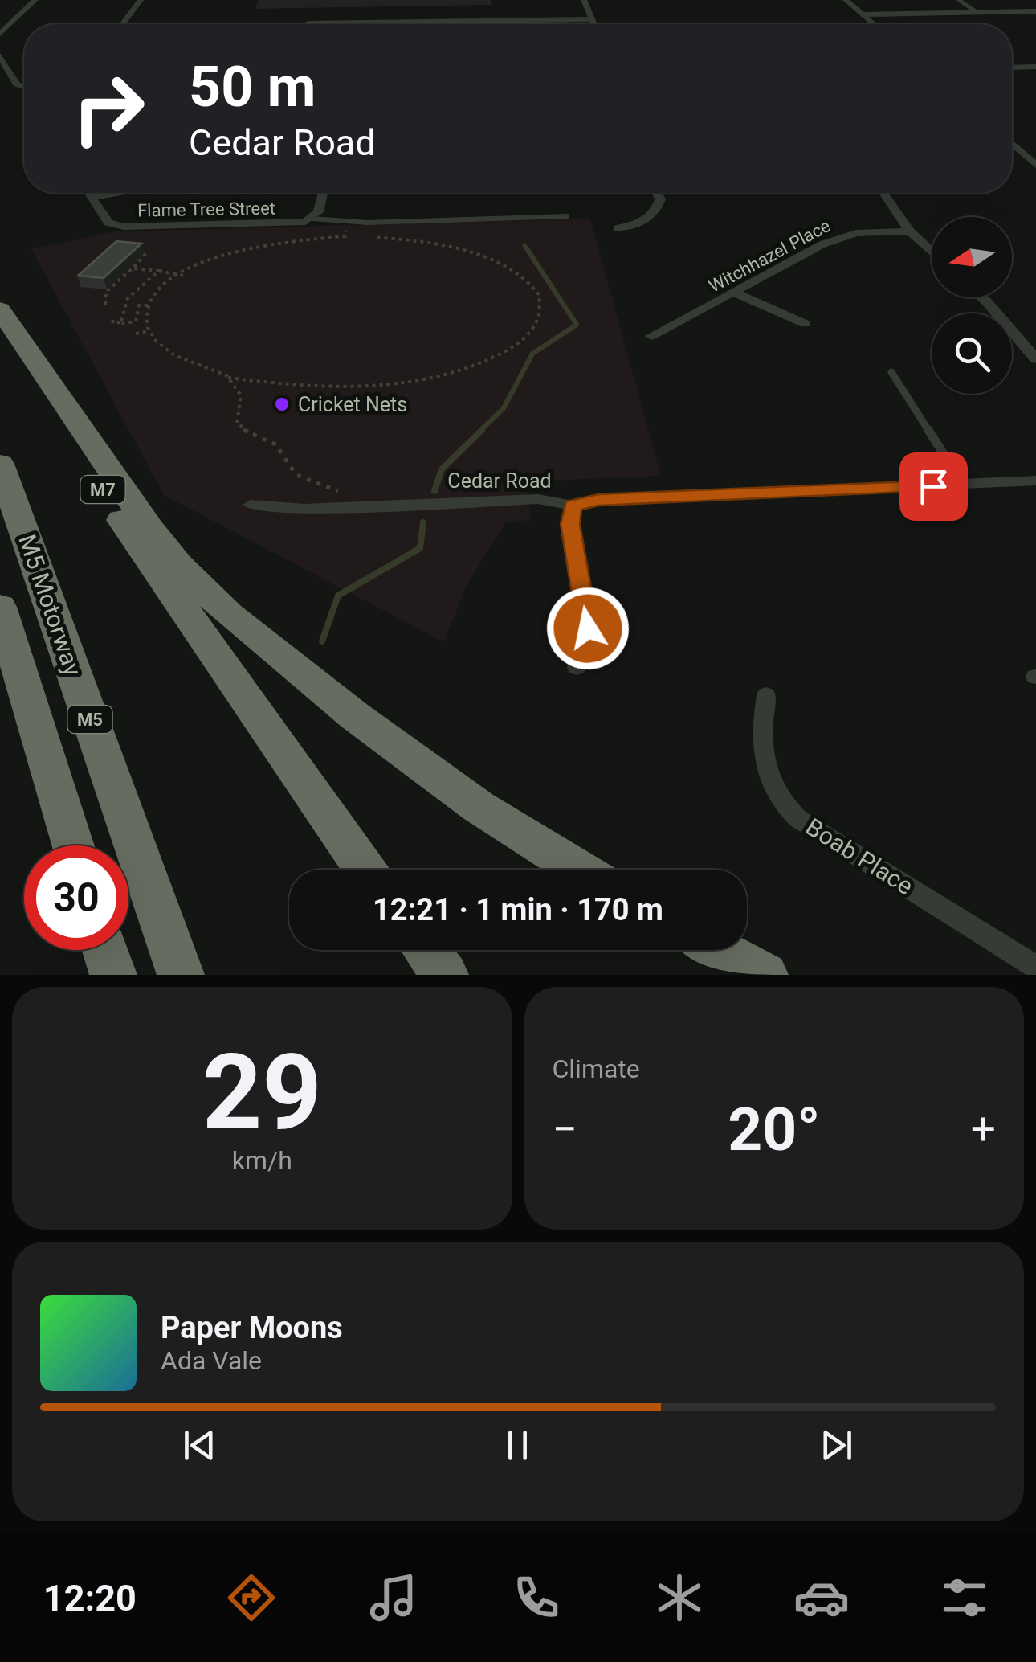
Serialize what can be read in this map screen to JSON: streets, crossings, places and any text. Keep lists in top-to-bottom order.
{
  "streets": {
    "highway": ["M7", "M5 Motorway", "M5"],
    "street": [
      "Flame Tree Street",
      "Witchhazel Place",
      "Cedar Road",
      "Boab Place"
    ]
  },
  "places": ["Cricket Nets"],
  "north": "left",
  "page": {
    "turn": ["50 m", "Cedar Road"],
    "limit": "30",
    "trip": "12:21 · 1 min · 170 m",
    "tile": [
      ["29", "km/h"],
      "Climate"
    ],
    "heat": ["−", "20°", "+"],
    "song": ["Paper Moons", "Ada Vale"],
    "tabs": "12:20"
  }
}
